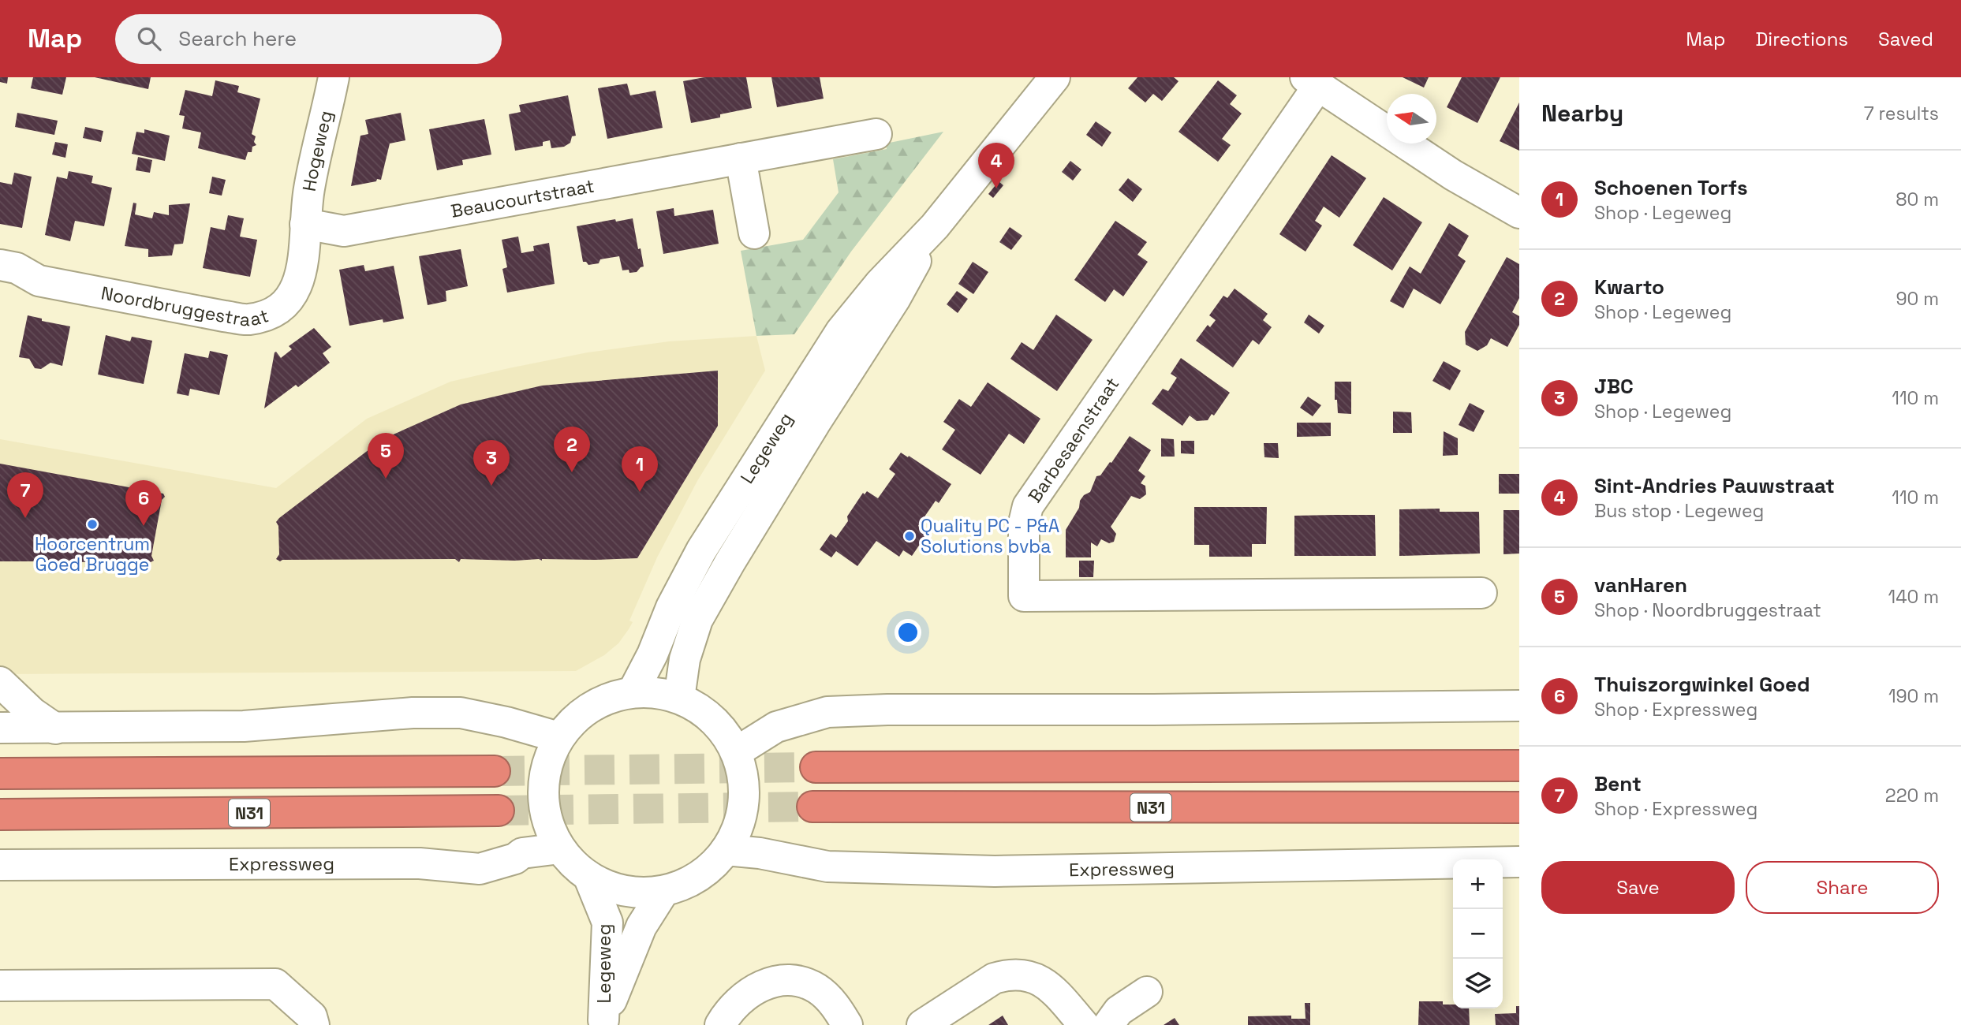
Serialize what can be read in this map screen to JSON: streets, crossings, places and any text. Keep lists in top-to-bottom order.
{
  "streets": {
    "highway": ["N31"],
    "street": [
      "Hogeweg",
      "Beaucourtstraat",
      "Noordbruggestraat",
      "Barbesaenstraat",
      "Legeweg",
      "Expressweg"
    ]
  },
  "crossings": [
    ["Hogeweg", "Beaucourtstraat"],
    ["Hogeweg", "Noordbruggestraat"],
    ["Beaucourtstraat", "Noordbruggestraat"]
  ],
  "places": ["Hoorcentrum Goed Brugge", "Quality PC - P&A Solutions bvba"],
  "north": "left",
  "page": {
    "header": "Map",
    "search": "Search here",
    "nav": ["Map", "Directions", "Saved"],
    "heading": ["Nearby", "7 results"],
    "pins": [
      "4",
      "2",
      "5",
      "3",
      "1",
      "7",
      "6"
    ],
    "list": [
      {
        "mark": "1",
        "name": "Schoenen Torfs",
        "note": "Shop · Legeweg",
        "value": "80 m"
      },
      {
        "mark": "2",
        "name": "Kwarto",
        "note": "Shop · Legeweg",
        "value": "90 m"
      },
      {
        "mark": "3",
        "name": "JBC",
        "note": "Shop · Legeweg",
        "value": "110 m"
      },
      {
        "mark": "4",
        "name": "Sint-Andries Pauwstraat",
        "note": "Bus stop · Legeweg",
        "value": "110 m"
      },
      {
        "mark": "5",
        "name": "vanHaren",
        "note": "Shop · Noordbruggestraat",
        "value": "140 m"
      },
      {
        "mark": "6",
        "name": "Thuiszorgwinkel Goed",
        "note": "Shop · Expressweg",
        "value": "190 m"
      },
      {
        "mark": "7",
        "name": "Bent",
        "note": "Shop · Expressweg",
        "value": "220 m"
      }
    ],
    "buttons": ["Save", "Share"],
    "map_buttons": ["+", "−"]
  }
}
